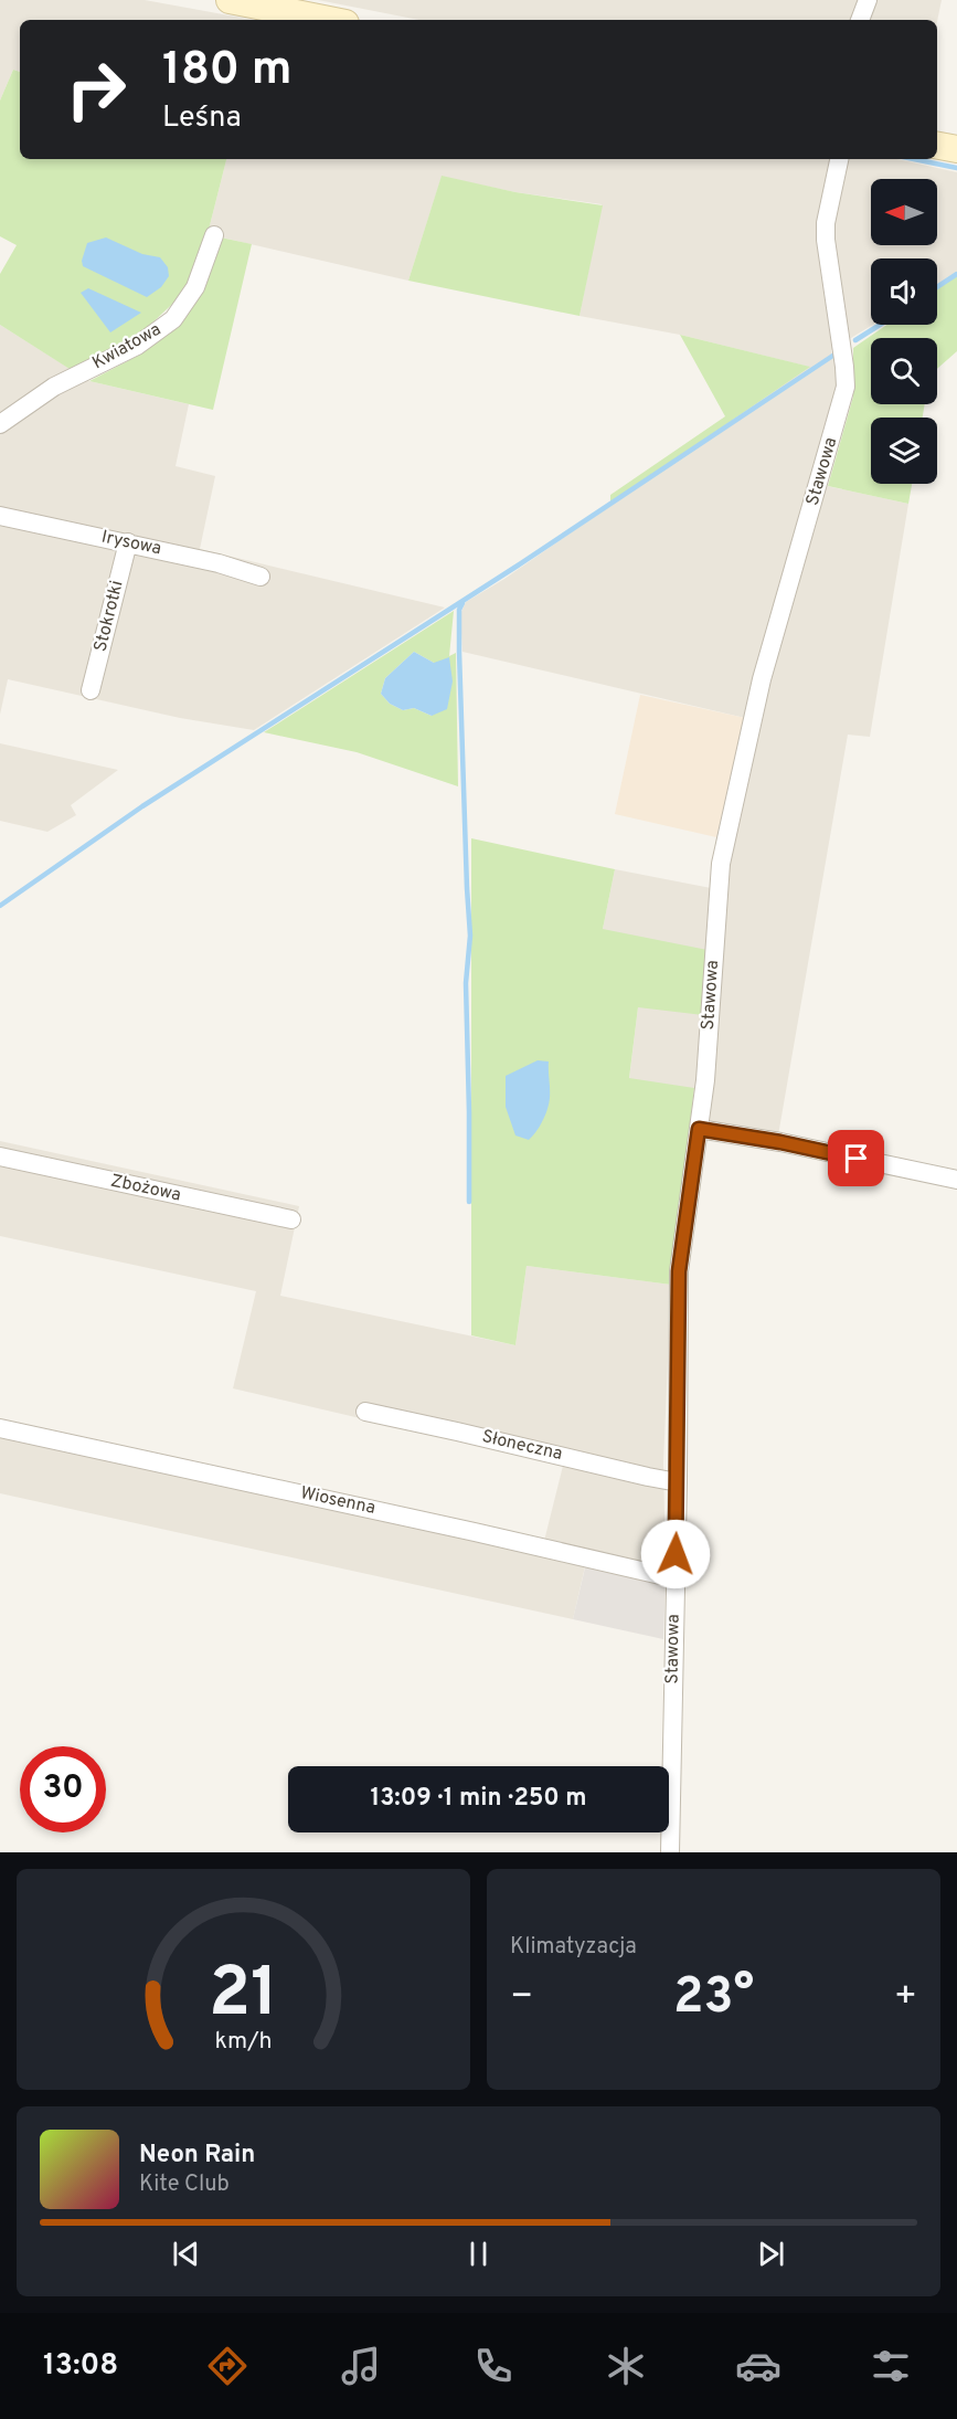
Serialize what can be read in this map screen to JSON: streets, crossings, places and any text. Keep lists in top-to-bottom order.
{
  "streets": {
    "street": [
      "Kwiatowa",
      "Stawowa",
      "Irysowa",
      "Stokrotki",
      "Zbożowa",
      "Słoneczna",
      "Wiosenna"
    ]
  },
  "crossings": [
    ["Stawowa", "Słoneczna"],
    ["Stawowa", "Wiosenna"],
    ["Irysowa", "Stokrotki"]
  ],
  "north": "left",
  "page": {
    "turn": ["180 m", "Leśna"],
    "limit": "30",
    "trip": "13:09 · 1 min · 250 m",
    "tile": "Klimatyzacja",
    "heat": ["−", "23°", "+"],
    "song": ["Neon Rain", "Kite Club"],
    "tabs": "13:08",
    "gauge": ["21", "km/h"]
  }
}
